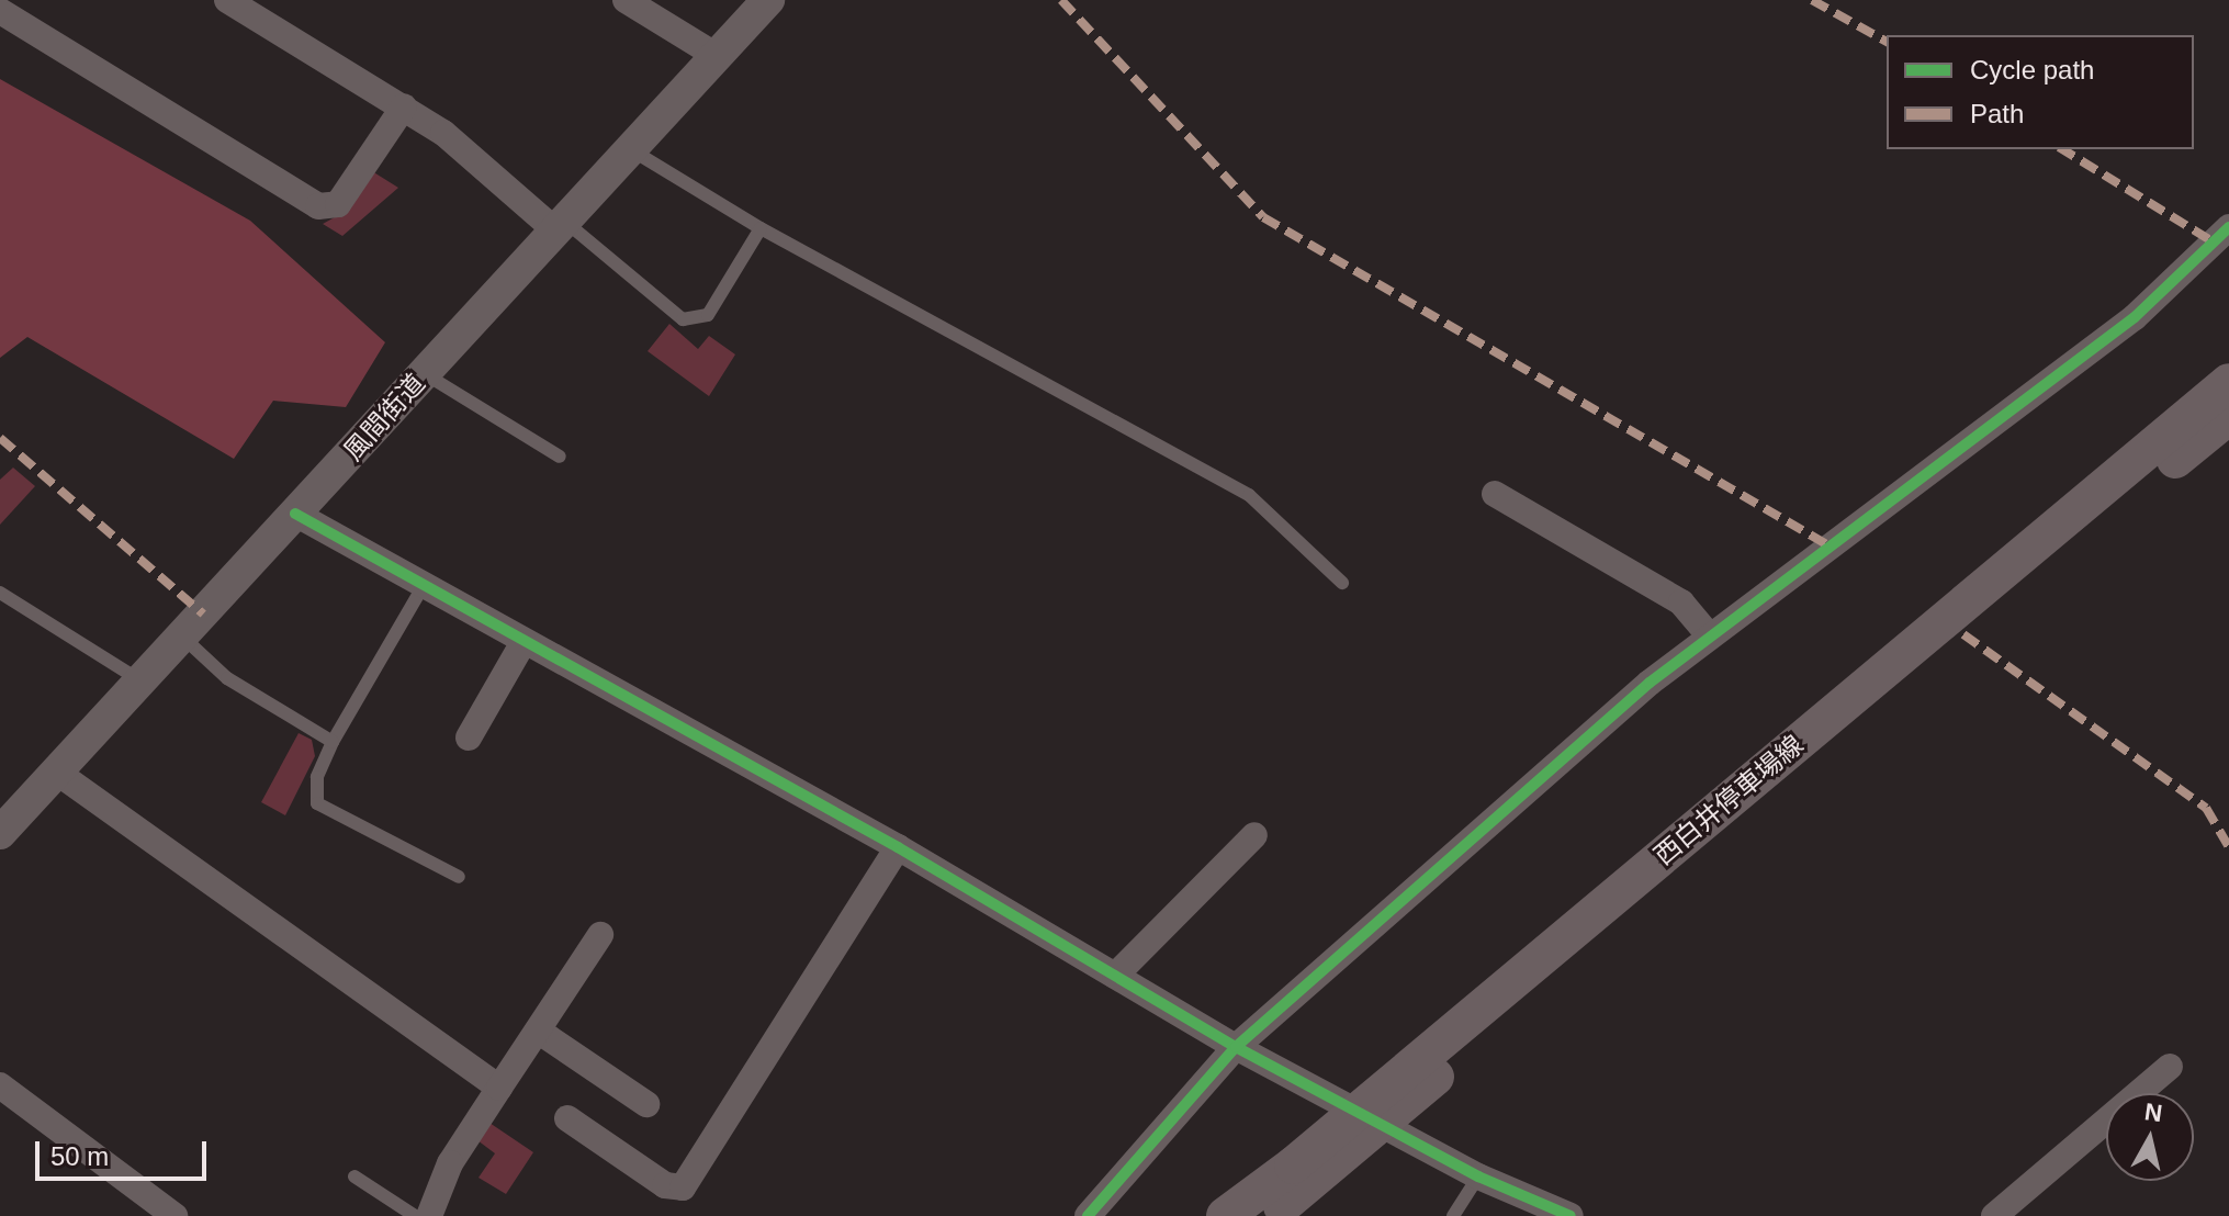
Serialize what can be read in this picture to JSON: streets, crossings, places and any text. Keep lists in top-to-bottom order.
{
  "streets": {
    "main road": ["西白井停車場線"],
    "street": ["風間街道"]
  },
  "legend": ["Cycle path", "Path"],
  "scale_bar": "50 m",
  "north": "top"
}
